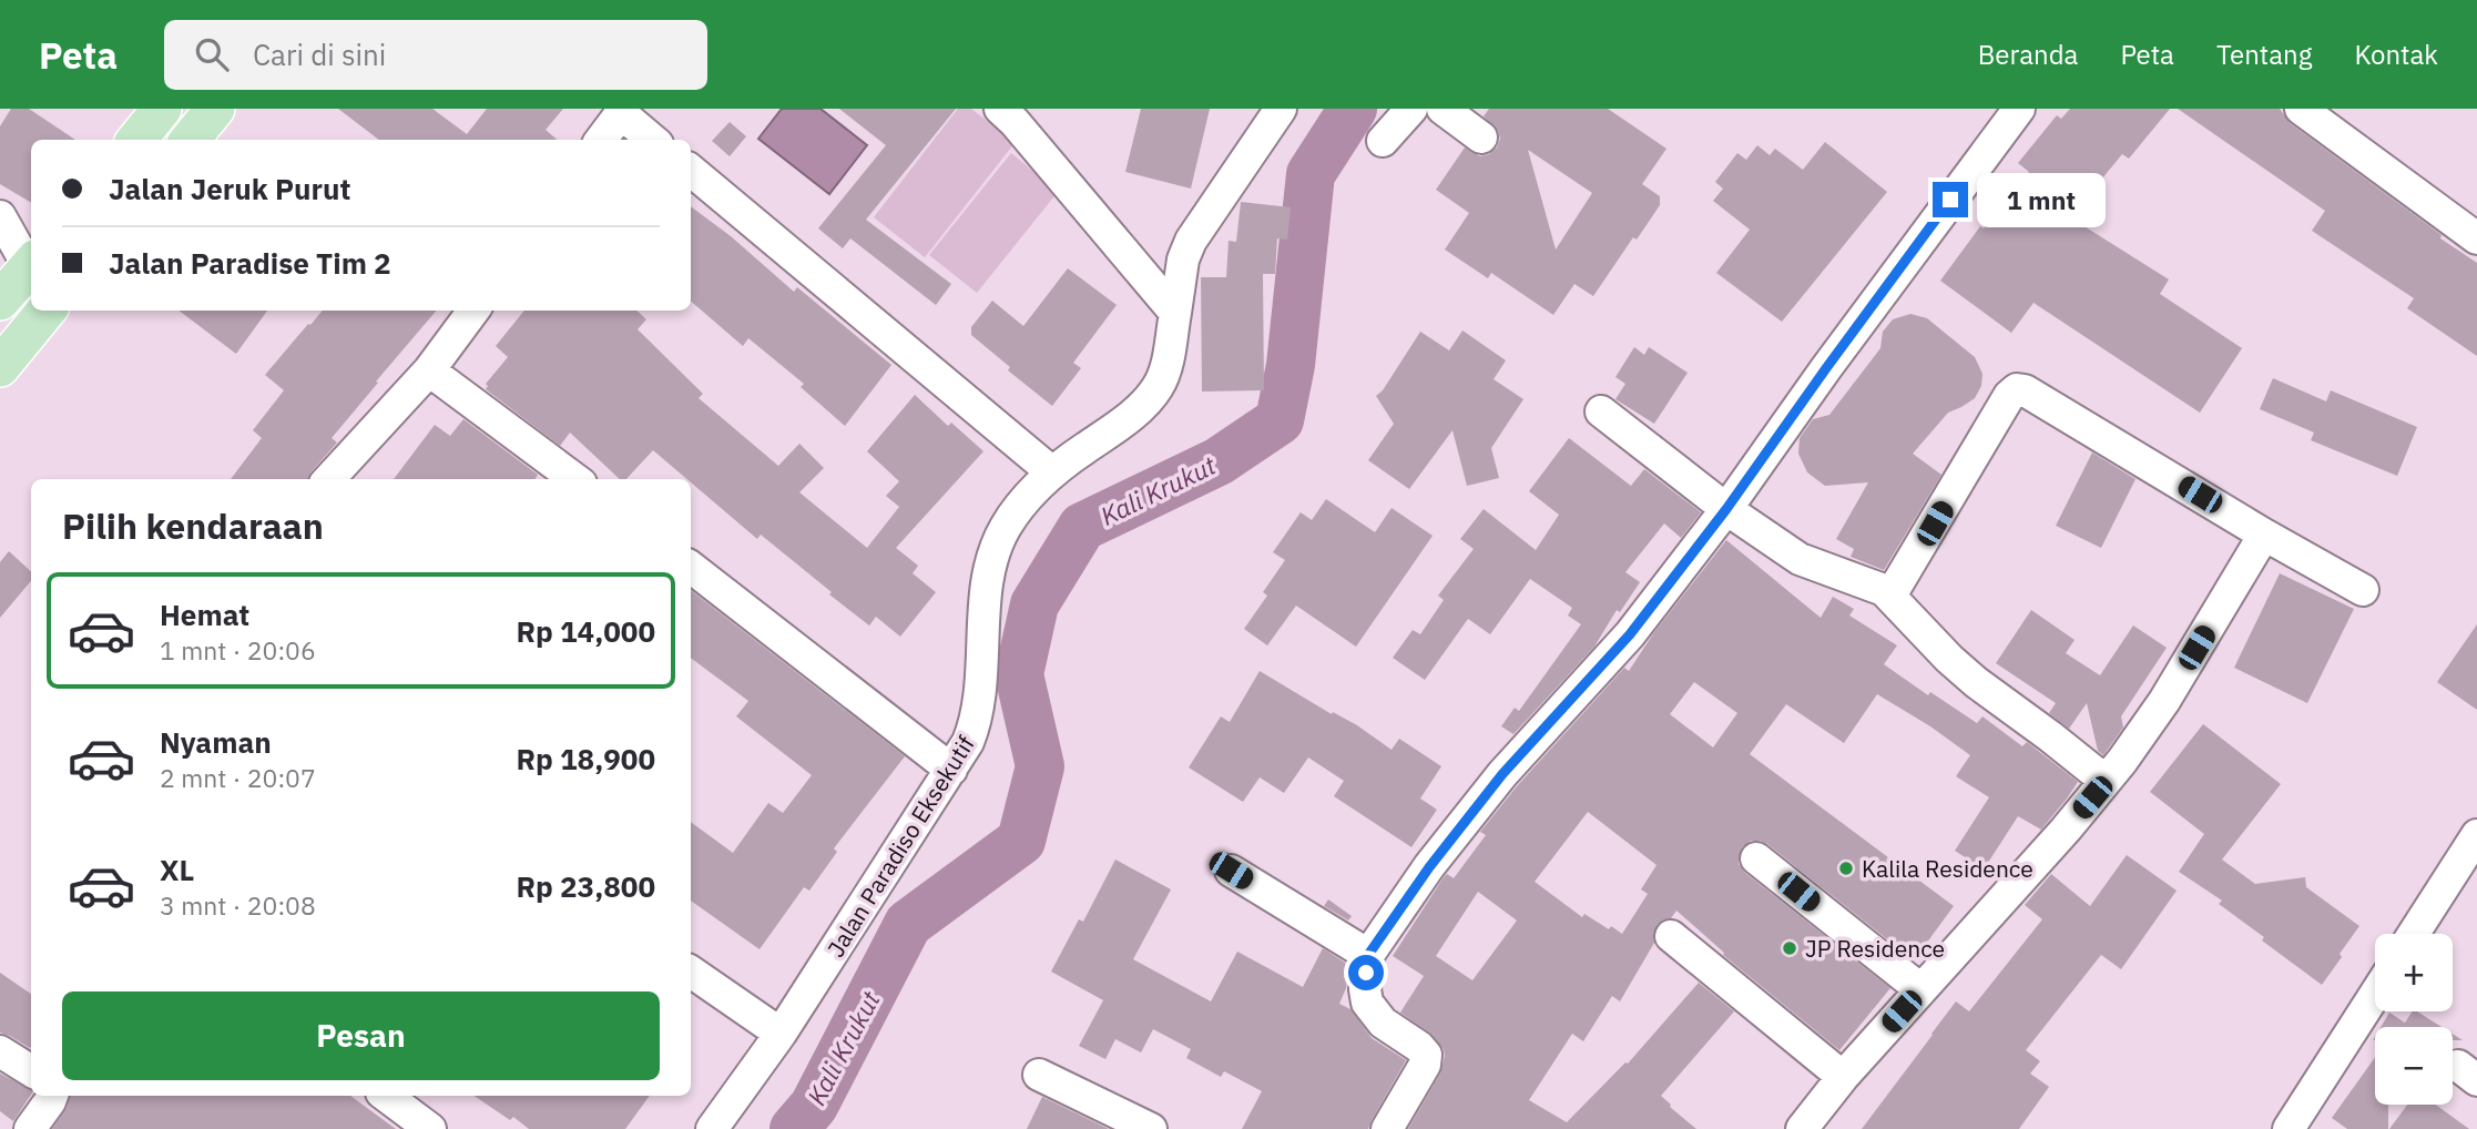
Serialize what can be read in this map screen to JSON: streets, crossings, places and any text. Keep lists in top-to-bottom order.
{
  "streets": {
    "street": ["Jalan Paradiso Eksekutif"]
  },
  "water": ["Kali Krukut"],
  "places": ["Kalila Residence", "JP Residence"],
  "page": {
    "header": "Peta",
    "search": "Cari di sini",
    "nav": [
      "Beranda",
      "Peta",
      "Tentang",
      "Kontak"
    ],
    "banner": ["Jalan Jeruk Purut", "Jalan Paradise Tim 2"],
    "bubble": "1 mnt",
    "heading": "Pilih kendaraan",
    "list": [
      {
        "name": "Hemat",
        "note": "1 mnt · 20:06",
        "value": "Rp 14,000"
      },
      {
        "name": "Nyaman",
        "note": "2 mnt · 20:07",
        "value": "Rp 18,900"
      },
      {
        "name": "XL",
        "note": "3 mnt · 20:08",
        "value": "Rp 23,800"
      }
    ],
    "map_buttons": ["+", "−"],
    "buttons": "Pesan"
  }
}
